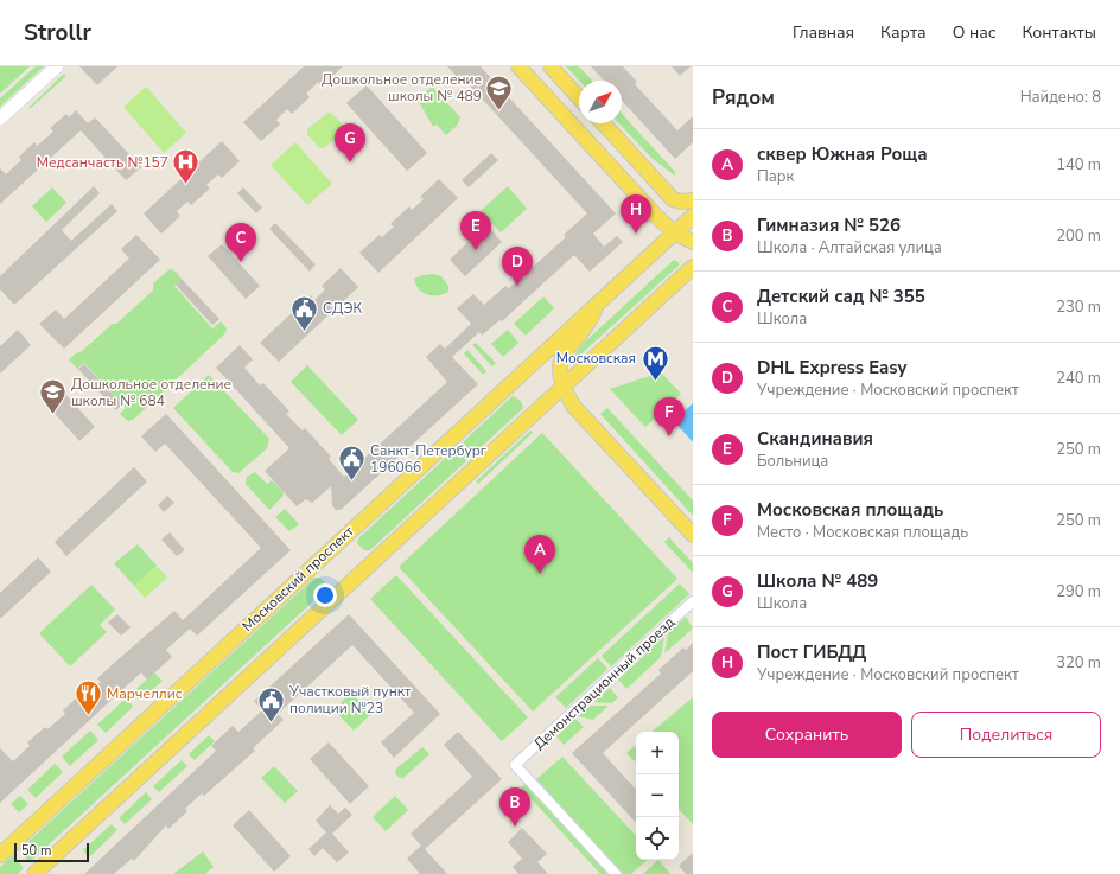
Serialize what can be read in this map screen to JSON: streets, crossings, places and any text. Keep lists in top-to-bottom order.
{
  "streets": {
    "main road": ["Московский проспект"],
    "street": ["Демонстрационный проезд"]
  },
  "places": {
    "school or university": ["Дошкольное отделение школы № 489", "Дошкольное отделение школы № 684"],
    "hospital": ["Медсанчасть №157"],
    "public building": ["СДЭК", "Санкт-Петербург 196066", "Участковый пункт полиции №23"],
    "metro station": ["Московская"],
    "restaurant": ["Марчеллис"]
  },
  "scale_bar": "50 m",
  "north": "top right",
  "page": {
    "header": "Strollr",
    "nav": [
      "Главная",
      "Карта",
      "О нас",
      "Контакты"
    ],
    "heading": ["Рядом", "Найдено: 8"],
    "pins": [
      "G",
      "H",
      "E",
      "C",
      "D",
      "F",
      "A",
      "B"
    ],
    "list": [
      {
        "mark": "A",
        "name": "сквер Южная Роща",
        "note": "Парк",
        "value": "140 m"
      },
      {
        "mark": "B",
        "name": "Гимназия № 526",
        "note": "Школа · Алтайская улица",
        "value": "200 m"
      },
      {
        "mark": "C",
        "name": "Детский сад № 355",
        "note": "Школа",
        "value": "230 m"
      },
      {
        "mark": "D",
        "name": "DHL Express Easy",
        "note": "Учреждение · Московский проспект",
        "value": "240 m"
      },
      {
        "mark": "E",
        "name": "Скандинавия",
        "note": "Больница",
        "value": "250 m"
      },
      {
        "mark": "F",
        "name": "Московская площадь",
        "note": "Место · Московская площадь",
        "value": "250 m"
      },
      {
        "mark": "G",
        "name": "Школа № 489",
        "note": "Школа",
        "value": "290 m"
      },
      {
        "mark": "H",
        "name": "Пост ГИБДД",
        "note": "Учреждение · Московский проспект",
        "value": "320 m"
      }
    ],
    "buttons": ["Сохранить", "Поделиться"],
    "map_buttons": ["+", "−"],
    "scale": "50 m"
  }
}
